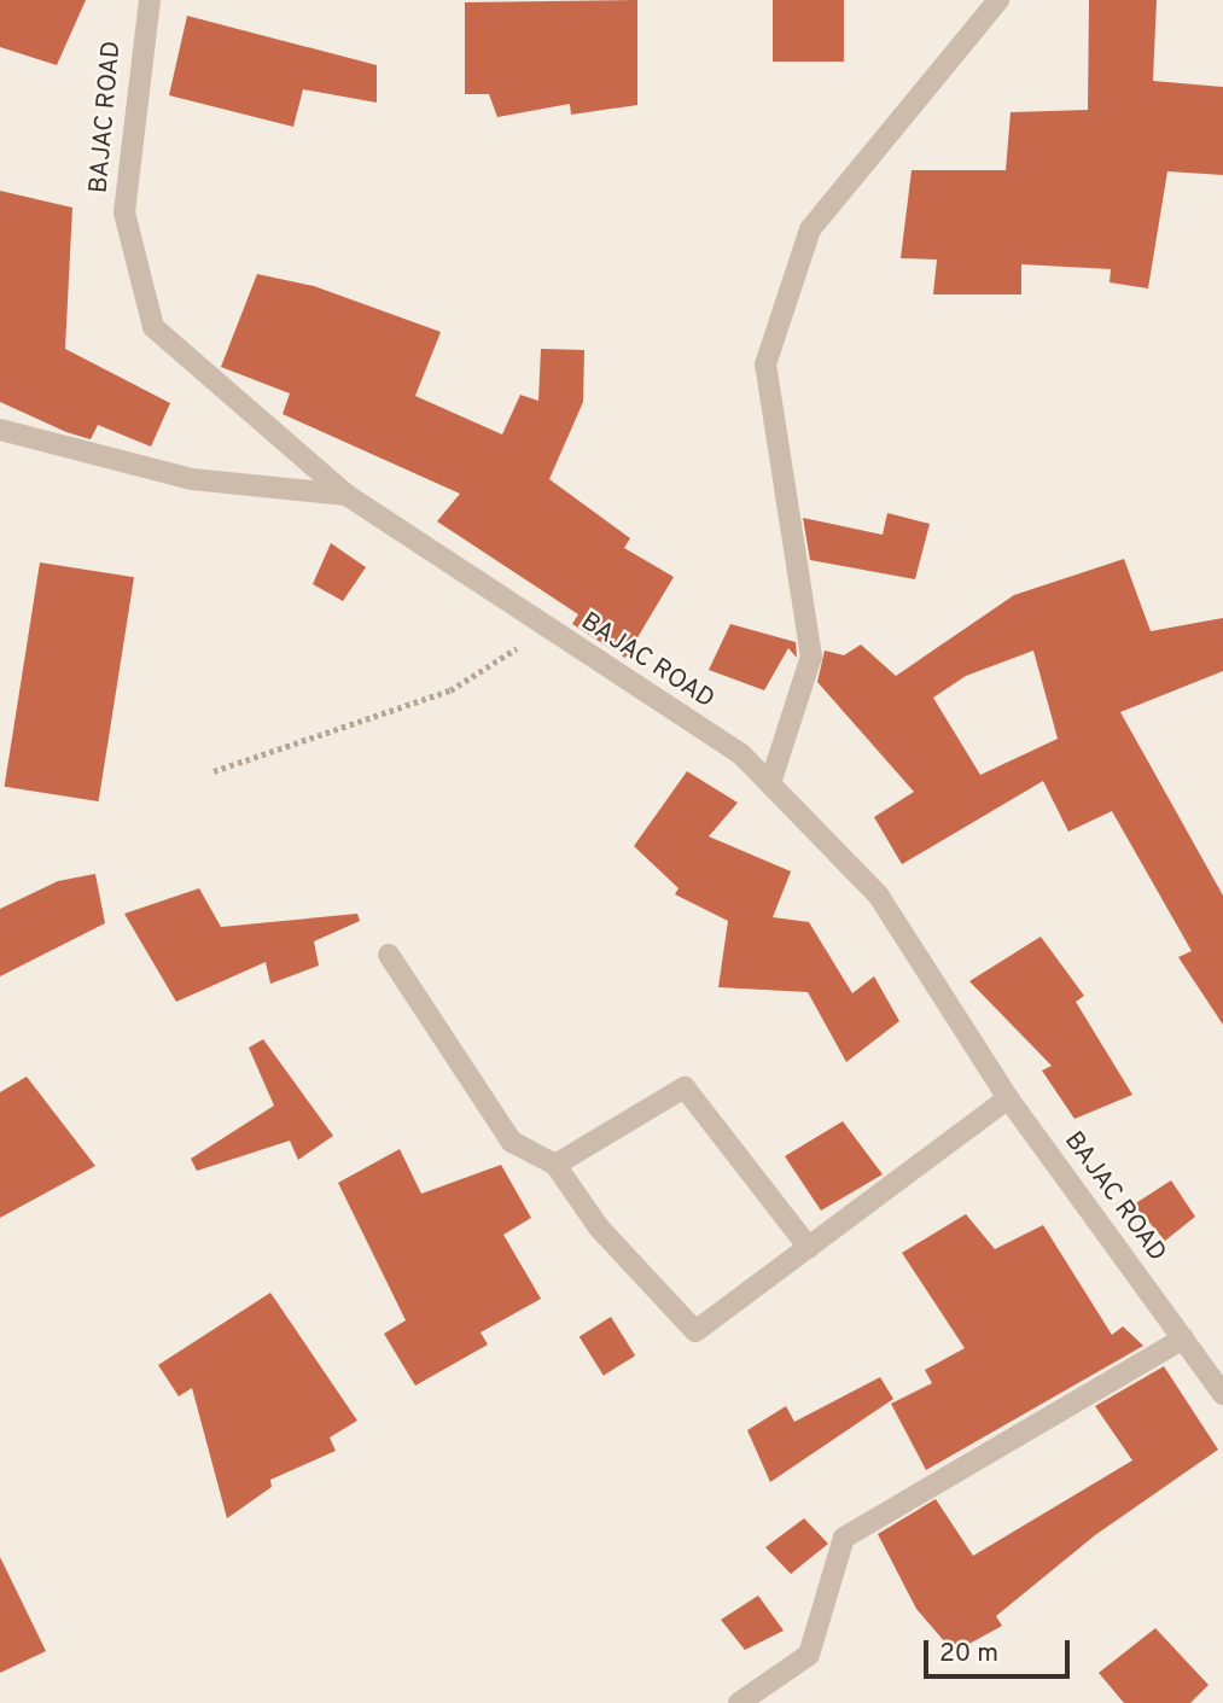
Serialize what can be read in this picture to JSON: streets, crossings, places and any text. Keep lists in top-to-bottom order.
{
  "streets": {
    "street": ["BAJAC ROAD"]
  },
  "scale_bar": "20 m"
}
